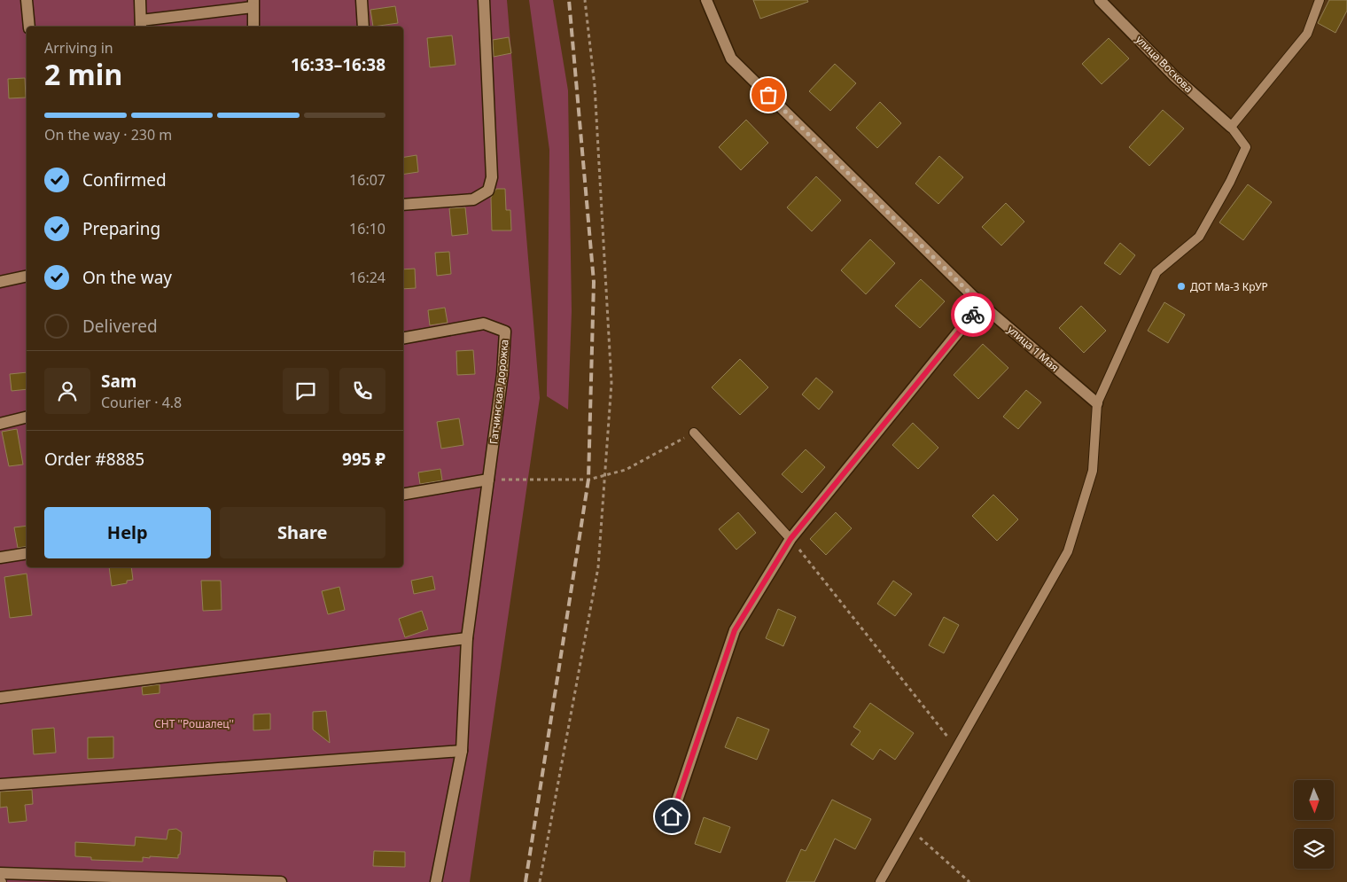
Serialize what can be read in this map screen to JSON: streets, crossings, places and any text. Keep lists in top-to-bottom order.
{
  "streets": {
    "street": ["улица Воскова", "улица 1 Мая", "Гатчинская дорожка"]
  },
  "parks": ["СНТ ''Рошалец''"],
  "places": ["ДОТ Ма-3 КрУР"],
  "north": "bottom",
  "page": {
    "heading": ["2 min", "Arriving in", "16:33–16:38"],
    "panel": [
      "Sam",
      "Courier · 4.8",
      "Order #8885",
      "995 ₽"
    ],
    "bar": "On the way · 230 m",
    "list": [
      ["Confirmed", "16:07"],
      ["Preparing", "16:10"],
      ["On the way", "16:24"],
      "Delivered"
    ],
    "buttons": ["Help", "Share"]
  }
}
